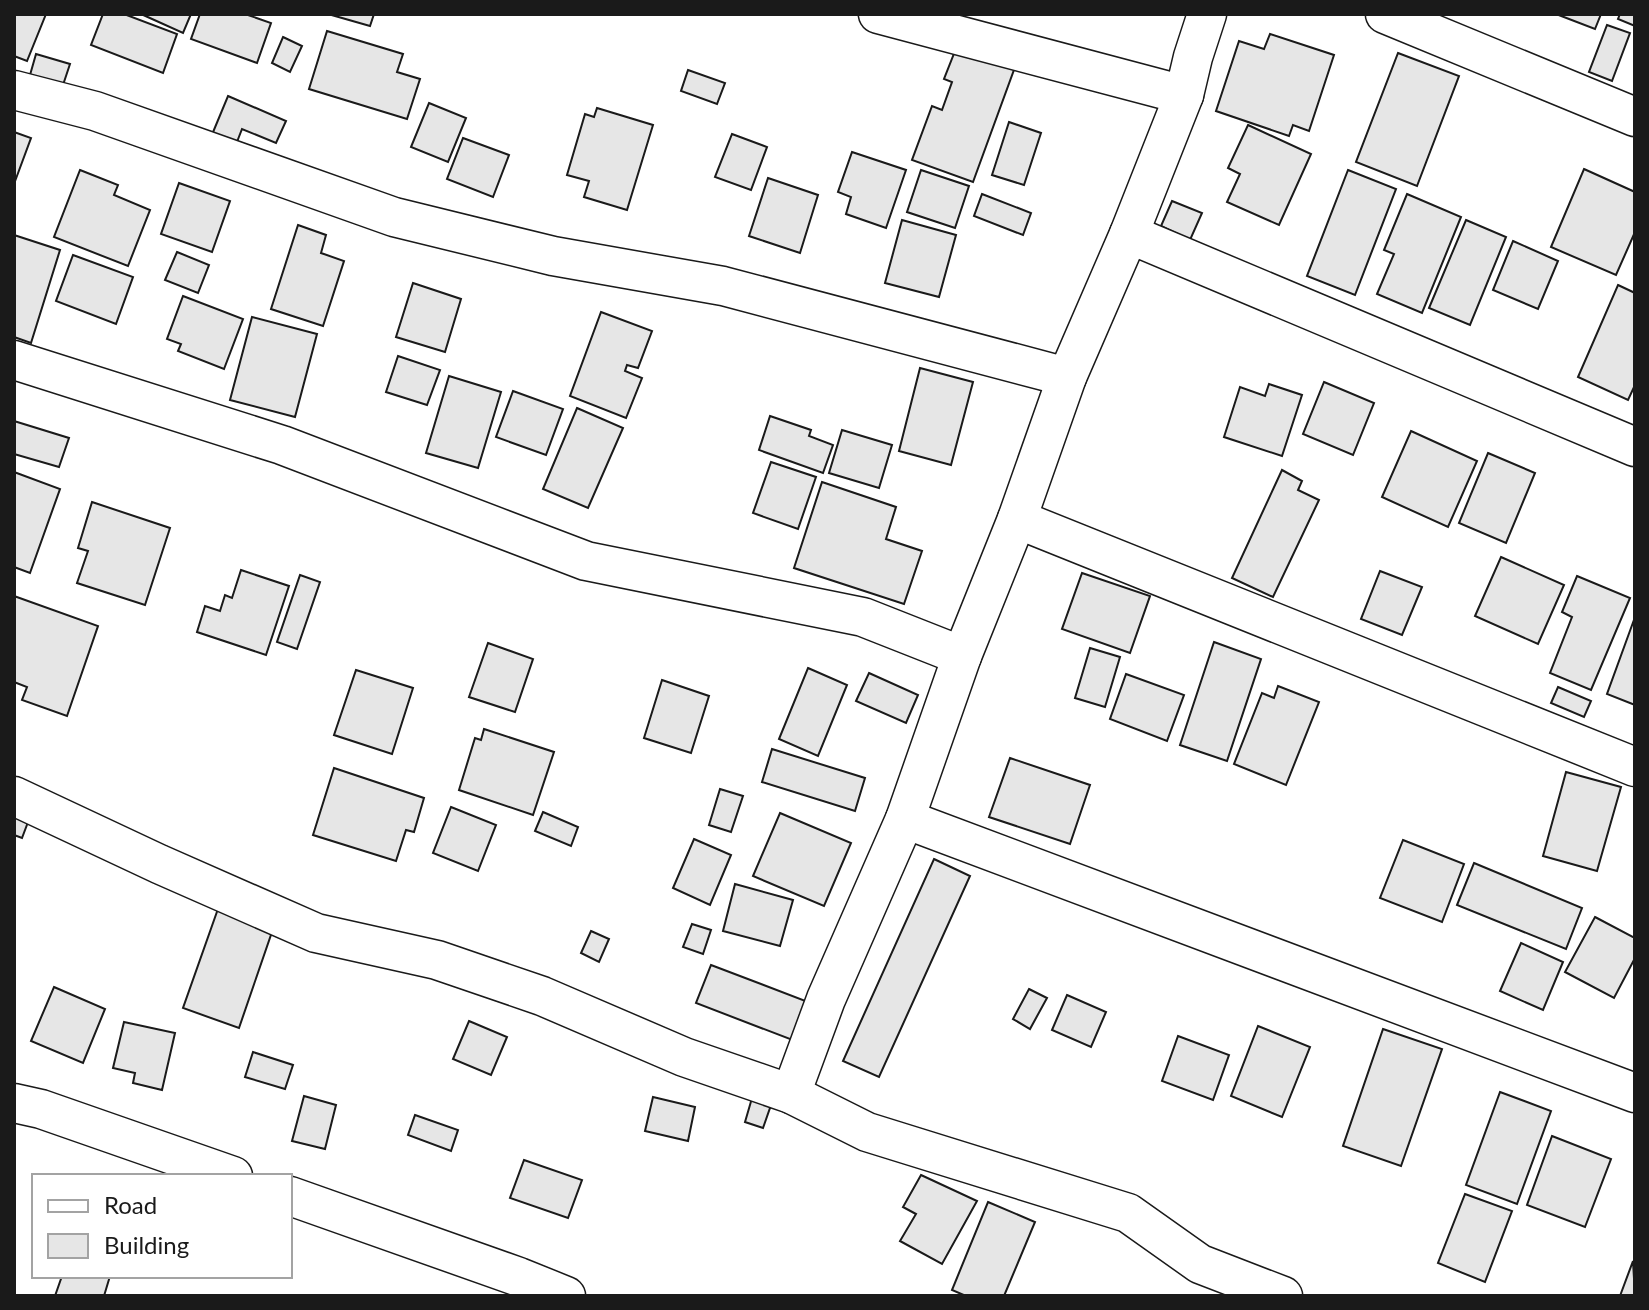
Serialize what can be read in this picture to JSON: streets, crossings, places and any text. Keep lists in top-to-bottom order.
{
  "legend": ["Road", "Building"]
}
